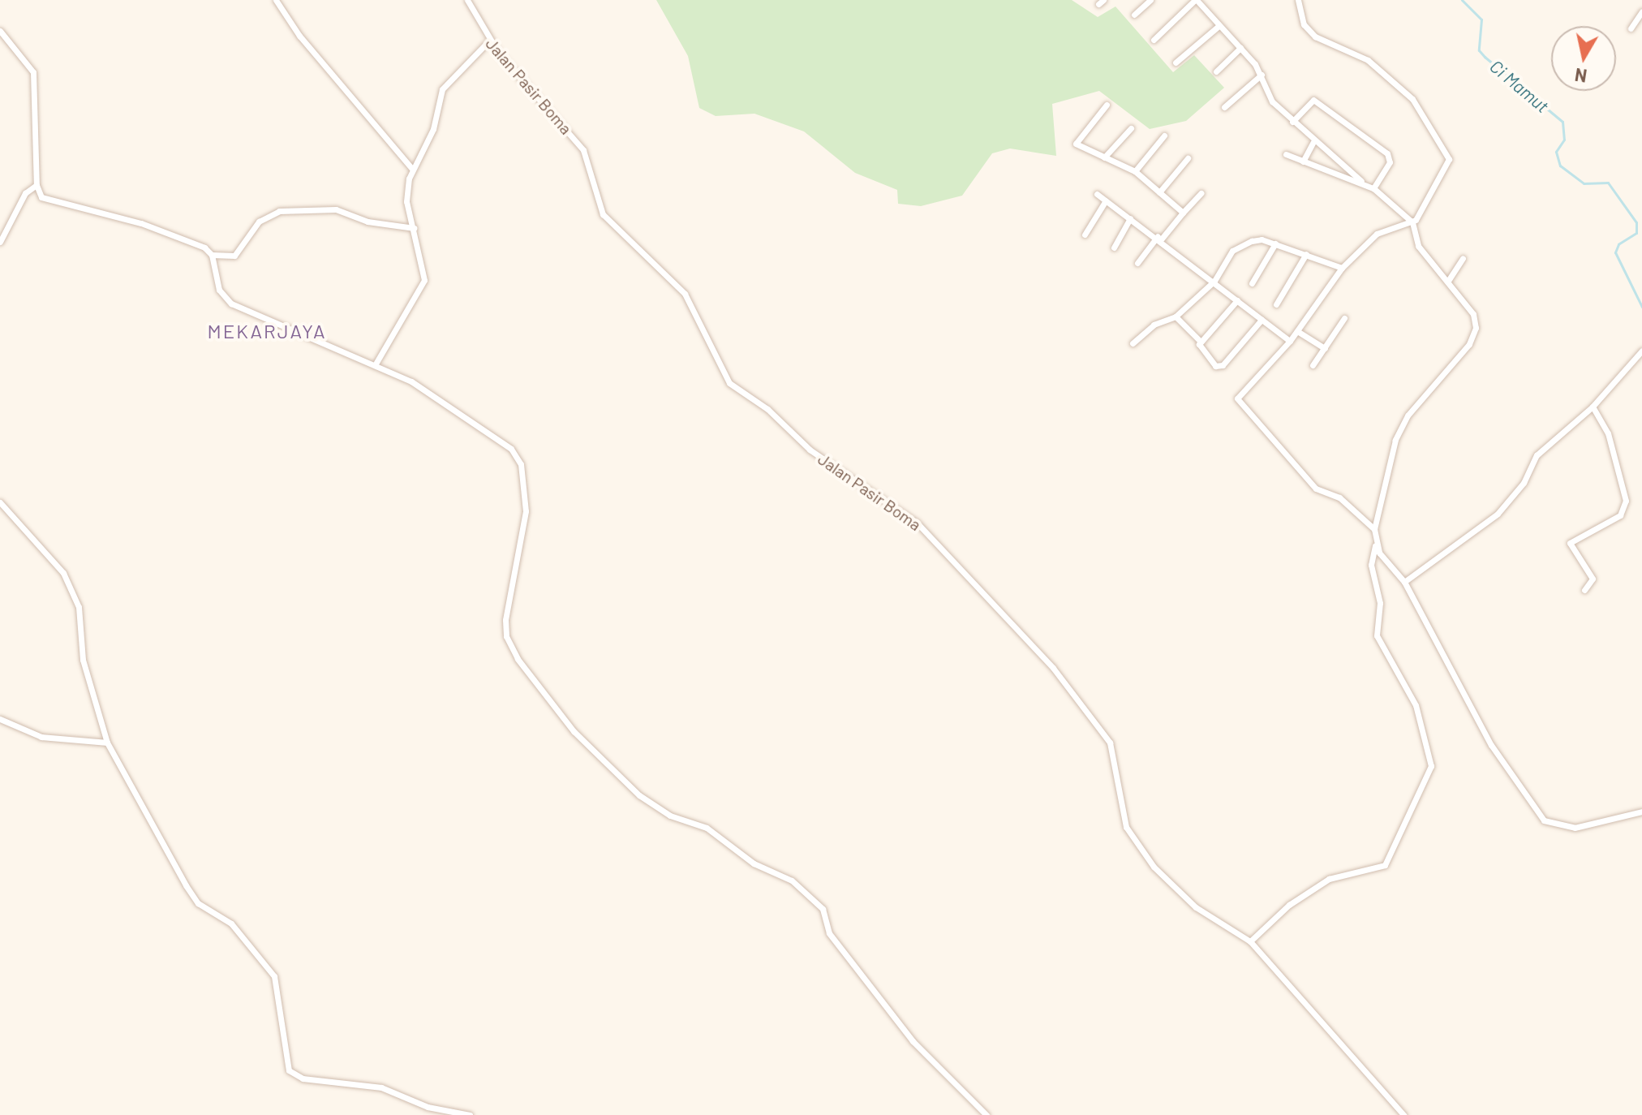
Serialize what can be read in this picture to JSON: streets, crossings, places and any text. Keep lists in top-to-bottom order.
{
  "streets": {
    "street": ["Jalan Pasir Boma"]
  },
  "districts": ["MEKARJAYA"],
  "water": ["Ci Mamut"],
  "north": "bottom"
}
